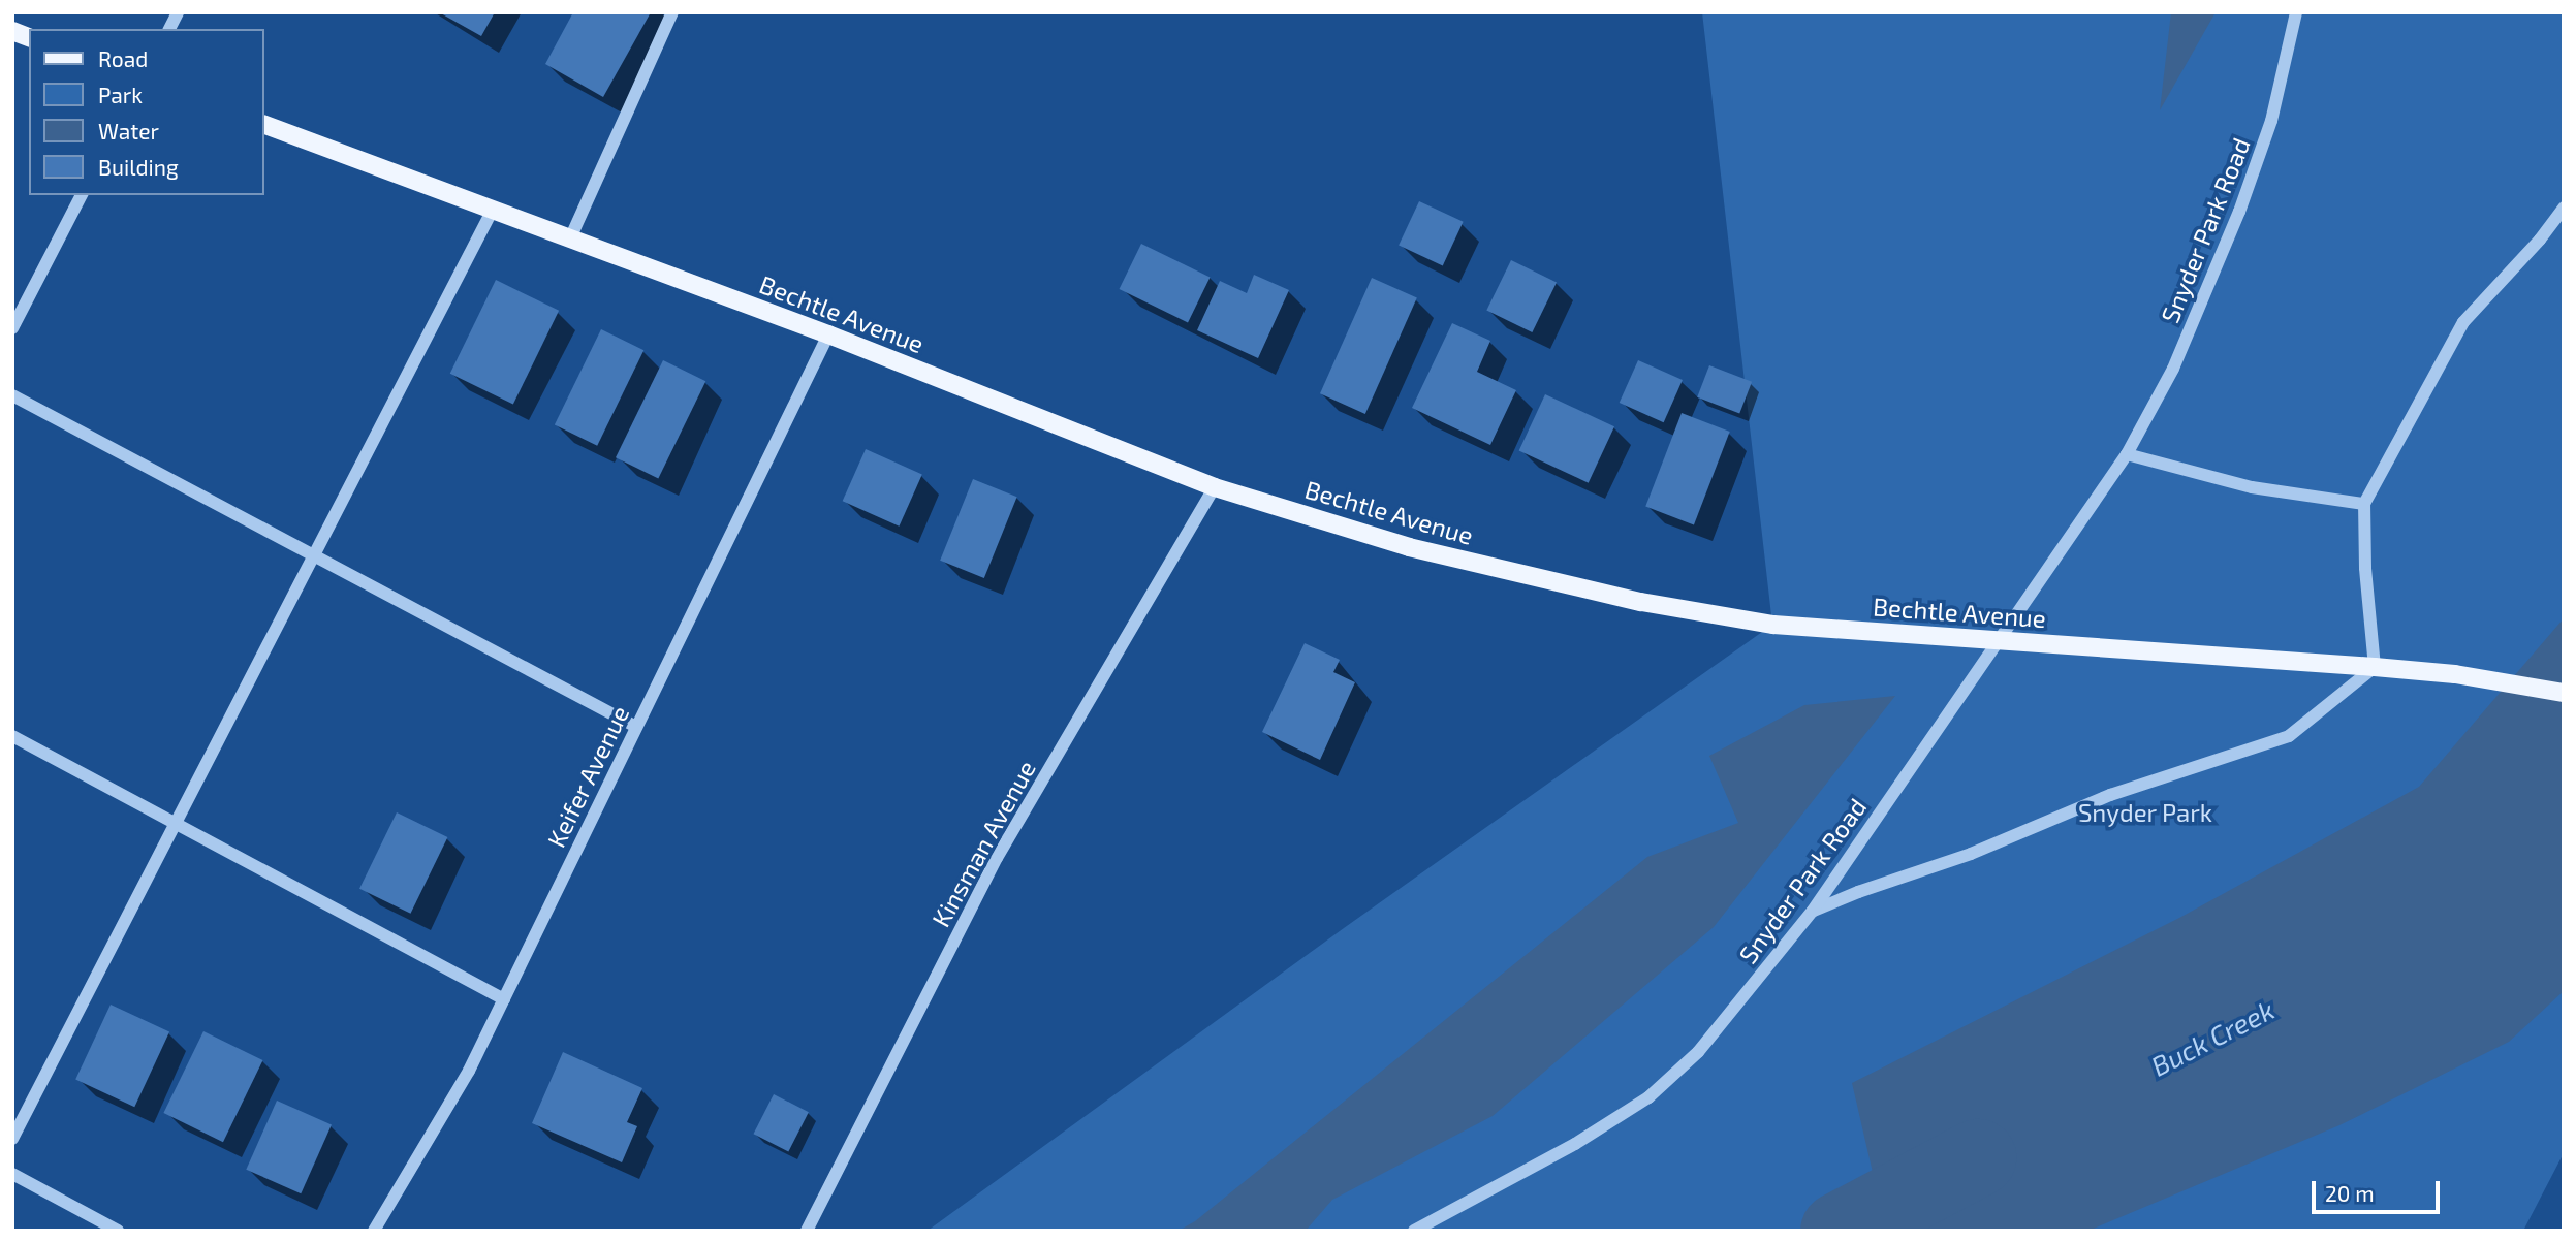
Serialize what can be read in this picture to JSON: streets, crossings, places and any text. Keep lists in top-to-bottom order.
{
  "streets": {
    "main road": ["Bechtle Avenue"],
    "street": ["Snyder Park Road", "Keifer Avenue", "Kinsman Avenue"]
  },
  "crossings": [
    ["Bechtle Avenue", "Keifer Avenue"],
    ["Bechtle Avenue", "Kinsman Avenue"]
  ],
  "water": ["Buck Creek"],
  "parks": ["Snyder Park"],
  "legend": [
    "Road",
    "Park",
    "Water",
    "Building"
  ],
  "scale_bar": "20 m"
}
